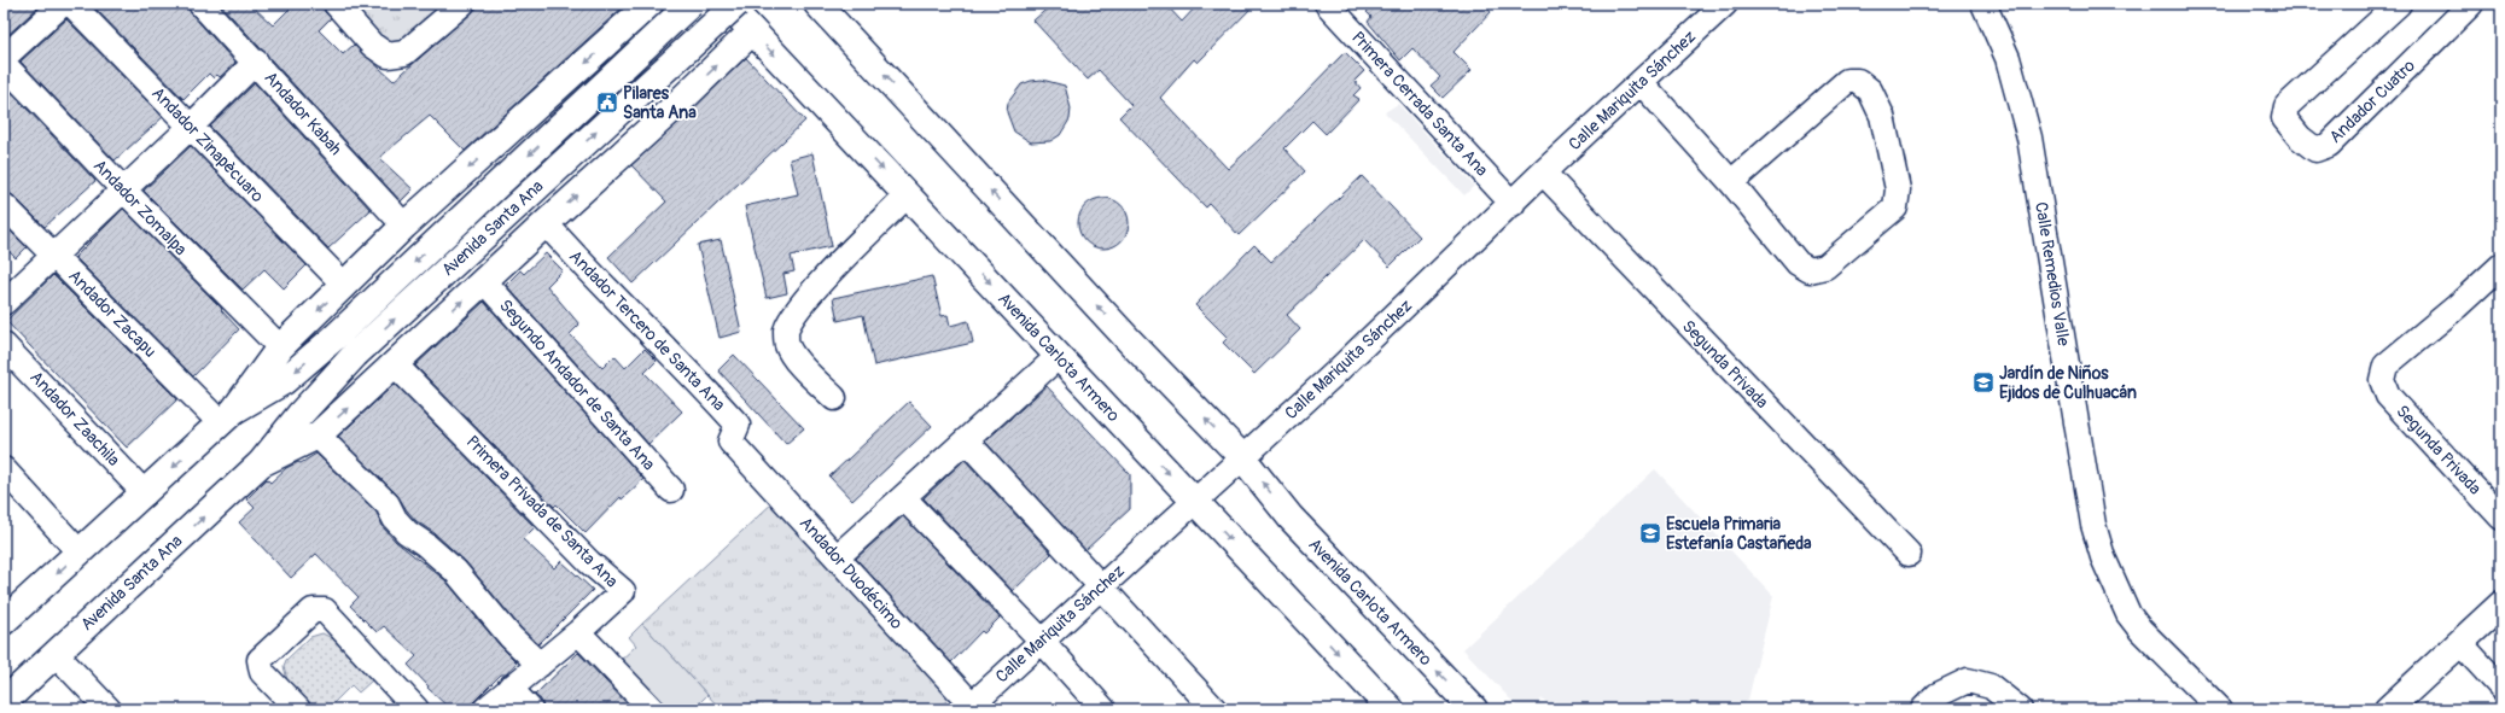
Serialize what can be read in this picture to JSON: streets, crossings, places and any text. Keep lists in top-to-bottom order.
{
  "streets": {
    "main road": ["Avenida Santa Ana", "Avenida Carlota Armero"],
    "street": [
      "Calle Mariquita Sánchez",
      "Andador Cuatro",
      "Primera Cerrada Santa Ana",
      "Andador Kabah",
      "Andador Zinapècuaro",
      "Andador Zomalpa",
      "Calle Remedios Valle",
      "Andador Zacapu",
      "Andador Tercero de Santa Ana",
      "Segunda Privada",
      "Segundo Andador de Santa Ana",
      "Andador Zaachila",
      "Primera Privada de Santa Ana",
      "Andador Duodécimo"
    ]
  },
  "crossings": [
    ["Calle Mariquita Sánchez", "Primera Cerrada Santa Ana"],
    ["Calle Mariquita Sánchez", "Avenida Carlota Armero"],
    ["Calle Mariquita Sánchez", "Segunda Privada"],
    ["Calle Mariquita Sánchez", "Andador Duodécimo"],
    ["Andador Kabah", "Avenida Santa Ana"],
    ["Andador Zinapècuaro", "Avenida Santa Ana"],
    ["Andador Zomalpa", "Avenida Santa Ana"],
    ["Avenida Santa Ana", "Andador Zacapu"],
    ["Avenida Santa Ana", "Andador Tercero de Santa Ana"],
    ["Avenida Santa Ana", "Avenida Carlota Armero"],
    ["Avenida Santa Ana", "Segundo Andador de Santa Ana"],
    ["Avenida Santa Ana", "Andador Zaachila"],
    ["Avenida Santa Ana", "Primera Privada de Santa Ana"],
    ["Andador Tercero de Santa Ana", "Andador Duodécimo"]
  ],
  "places": {
    "public building": ["Pilares Santa Ana"],
    "school or university": ["Jardín de Niños Ejidos de Culhuacán", "Escuela Primaria Estefanía Castañeda"]
  }
}
